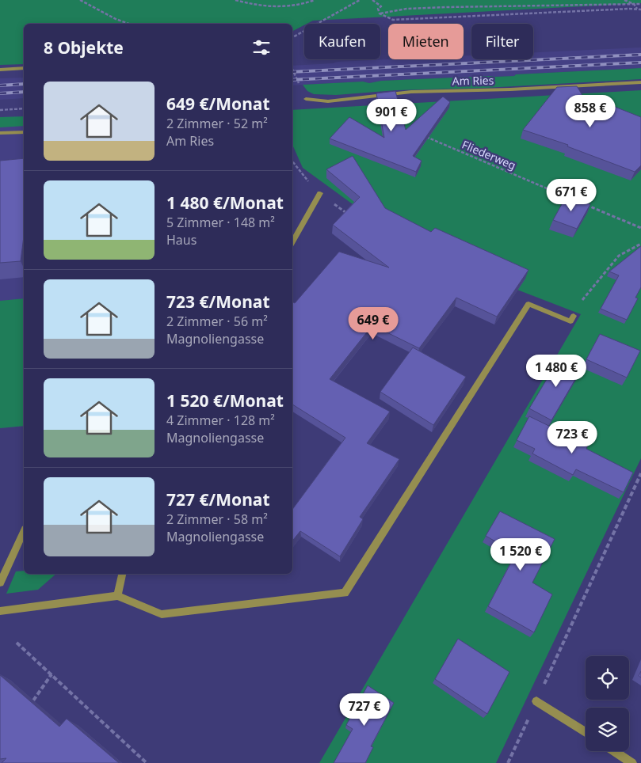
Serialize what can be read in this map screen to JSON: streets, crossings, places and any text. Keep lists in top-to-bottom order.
{
  "streets": {
    "street": ["Am Ries"],
    "path": ["Fliederweg"]
  },
  "page": {
    "chip": ["Kaufen", "Mieten", "Filter"],
    "heading": "8 Objekte",
    "list": [
      {
        "name": "649 €/Monat",
        "note": "2 Zimmer · 52 m² · Am Ries"
      },
      {
        "name": "1 480 €/Monat",
        "note": "5 Zimmer · 148 m² · Haus"
      },
      {
        "name": "723 €/Monat",
        "note": "2 Zimmer · 56 m² · Magnoliengasse"
      },
      {
        "name": "1 520 €/Monat",
        "note": "4 Zimmer · 128 m² · Magnoliengasse"
      },
      {
        "name": "727 €/Monat",
        "note": "2 Zimmer · 58 m² · Magnoliengasse"
      }
    ],
    "price": [
      "858 €",
      "901 €",
      "671 €",
      "649 €",
      "1 480 €",
      "723 €",
      "1 520 €",
      "727 €"
    ]
  }
}
